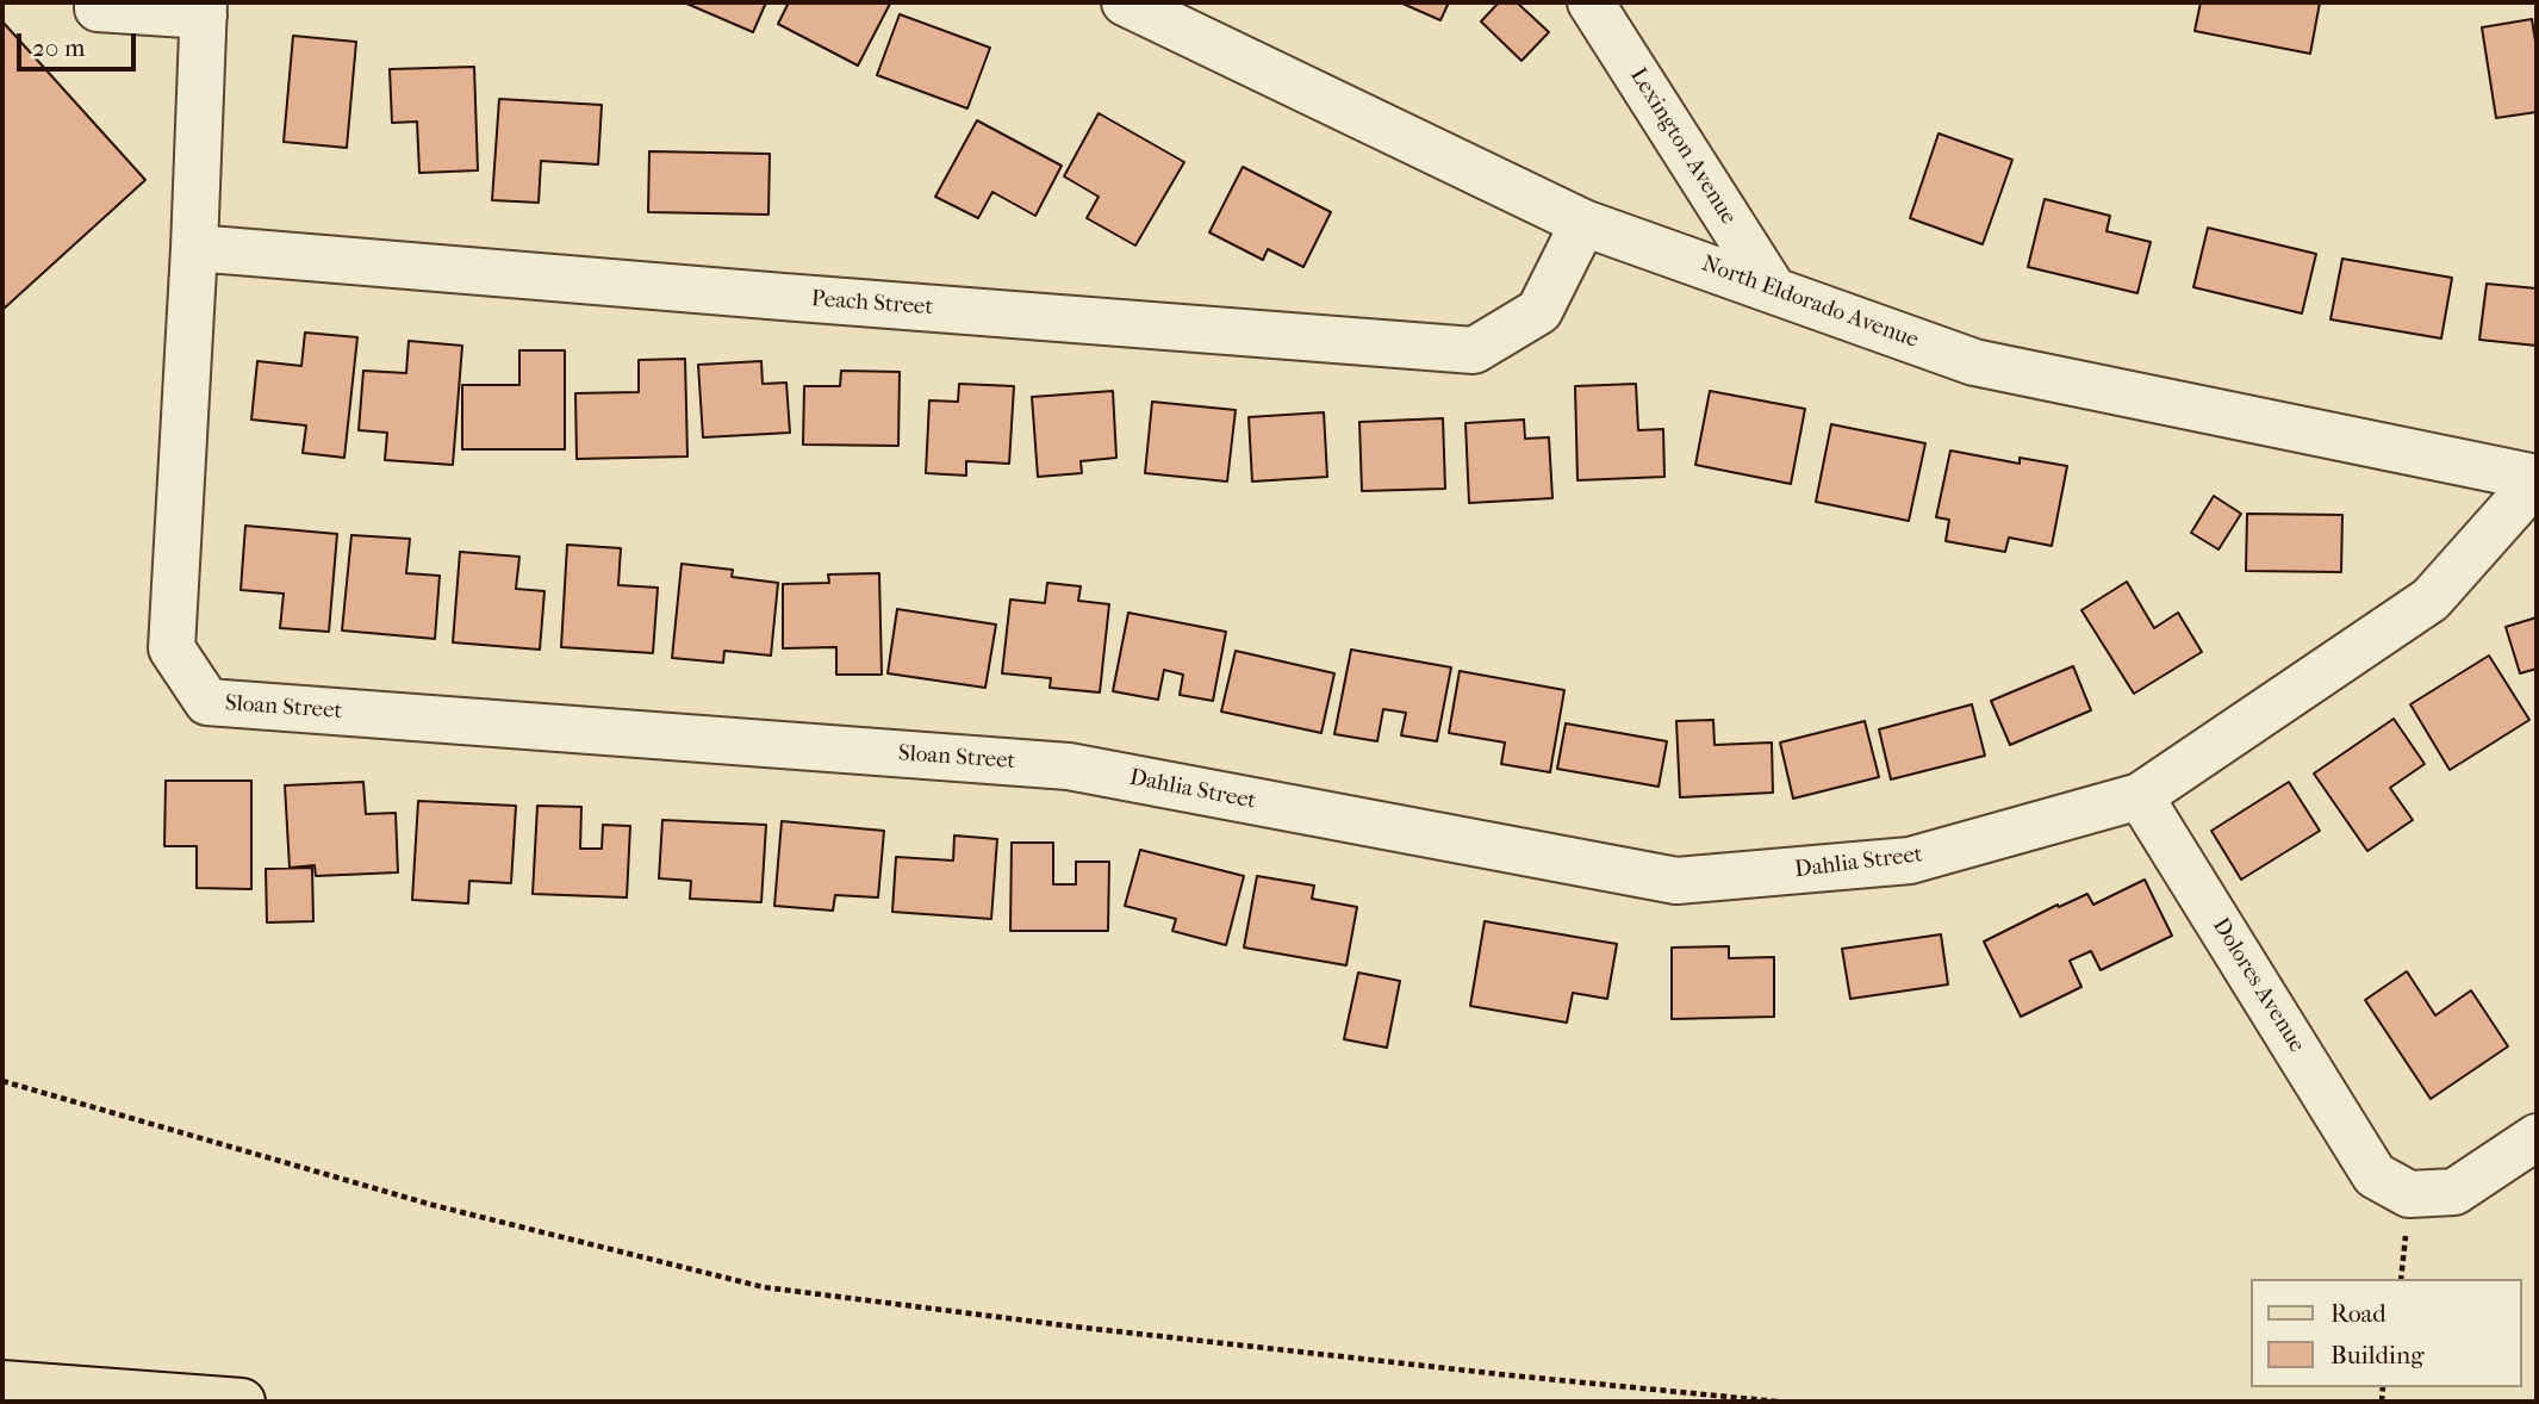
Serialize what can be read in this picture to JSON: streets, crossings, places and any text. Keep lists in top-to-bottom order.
{
  "streets": {
    "street": [
      "Lexington Avenue",
      "North Eldorado Avenue",
      "Peach Street",
      "Sloan Street",
      "Dahlia Street",
      "Dolores Avenue"
    ]
  },
  "crossings": [
    ["Lexington Avenue", "North Eldorado Avenue"],
    ["North Eldorado Avenue", "Peach Street"],
    ["North Eldorado Avenue", "Dahlia Street"],
    ["Peach Street", "Sloan Street"],
    ["Sloan Street", "Dahlia Street"],
    ["Dahlia Street", "Dolores Avenue"]
  ],
  "legend": ["Road", "Building"],
  "scale_bar": "20 m"
}
